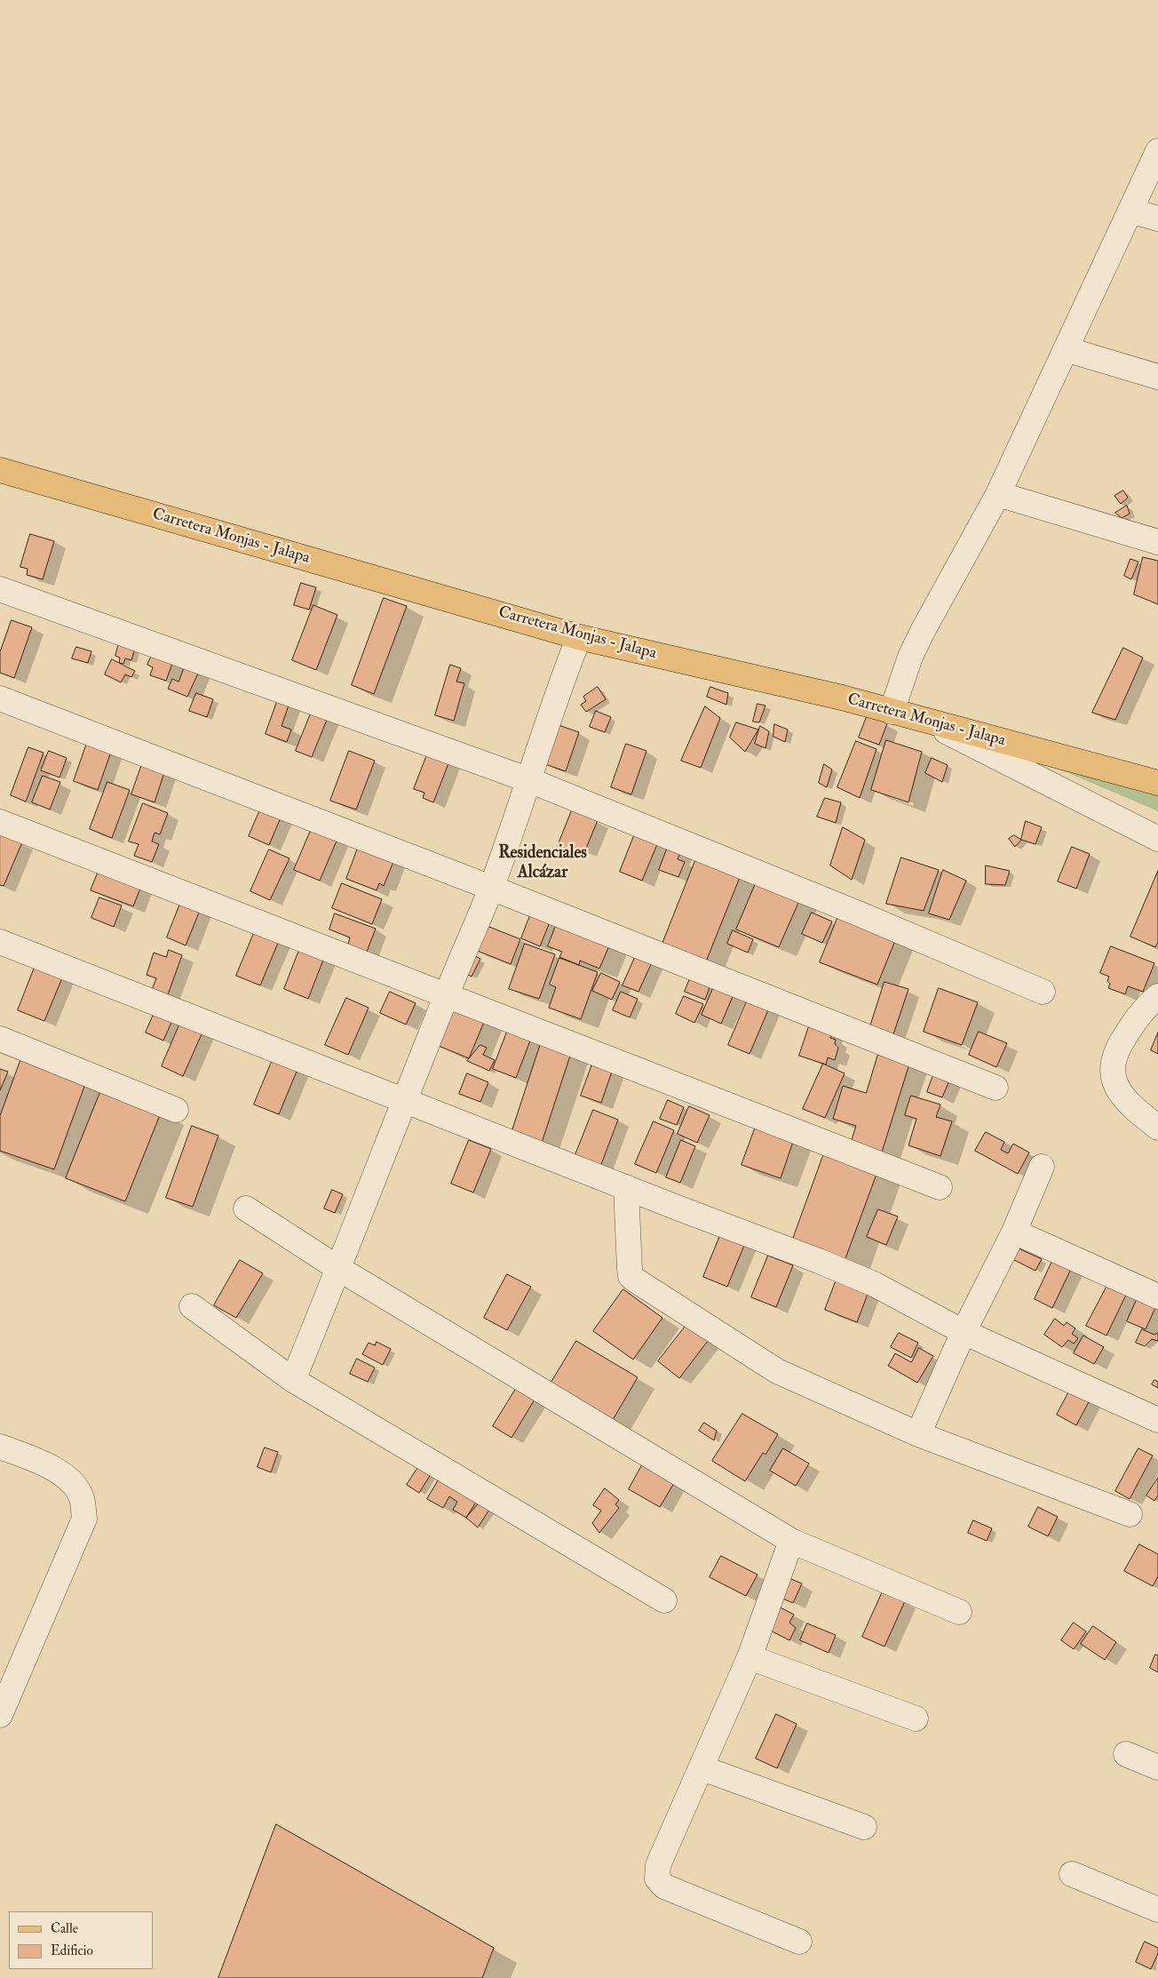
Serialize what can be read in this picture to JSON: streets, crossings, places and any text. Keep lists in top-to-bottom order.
{
  "streets": {
    "main road": ["Carretera Monjas - Jalapa"]
  },
  "districts": ["Residenciales Alcázar"],
  "legend": ["Calle", "Edificio"]
}
